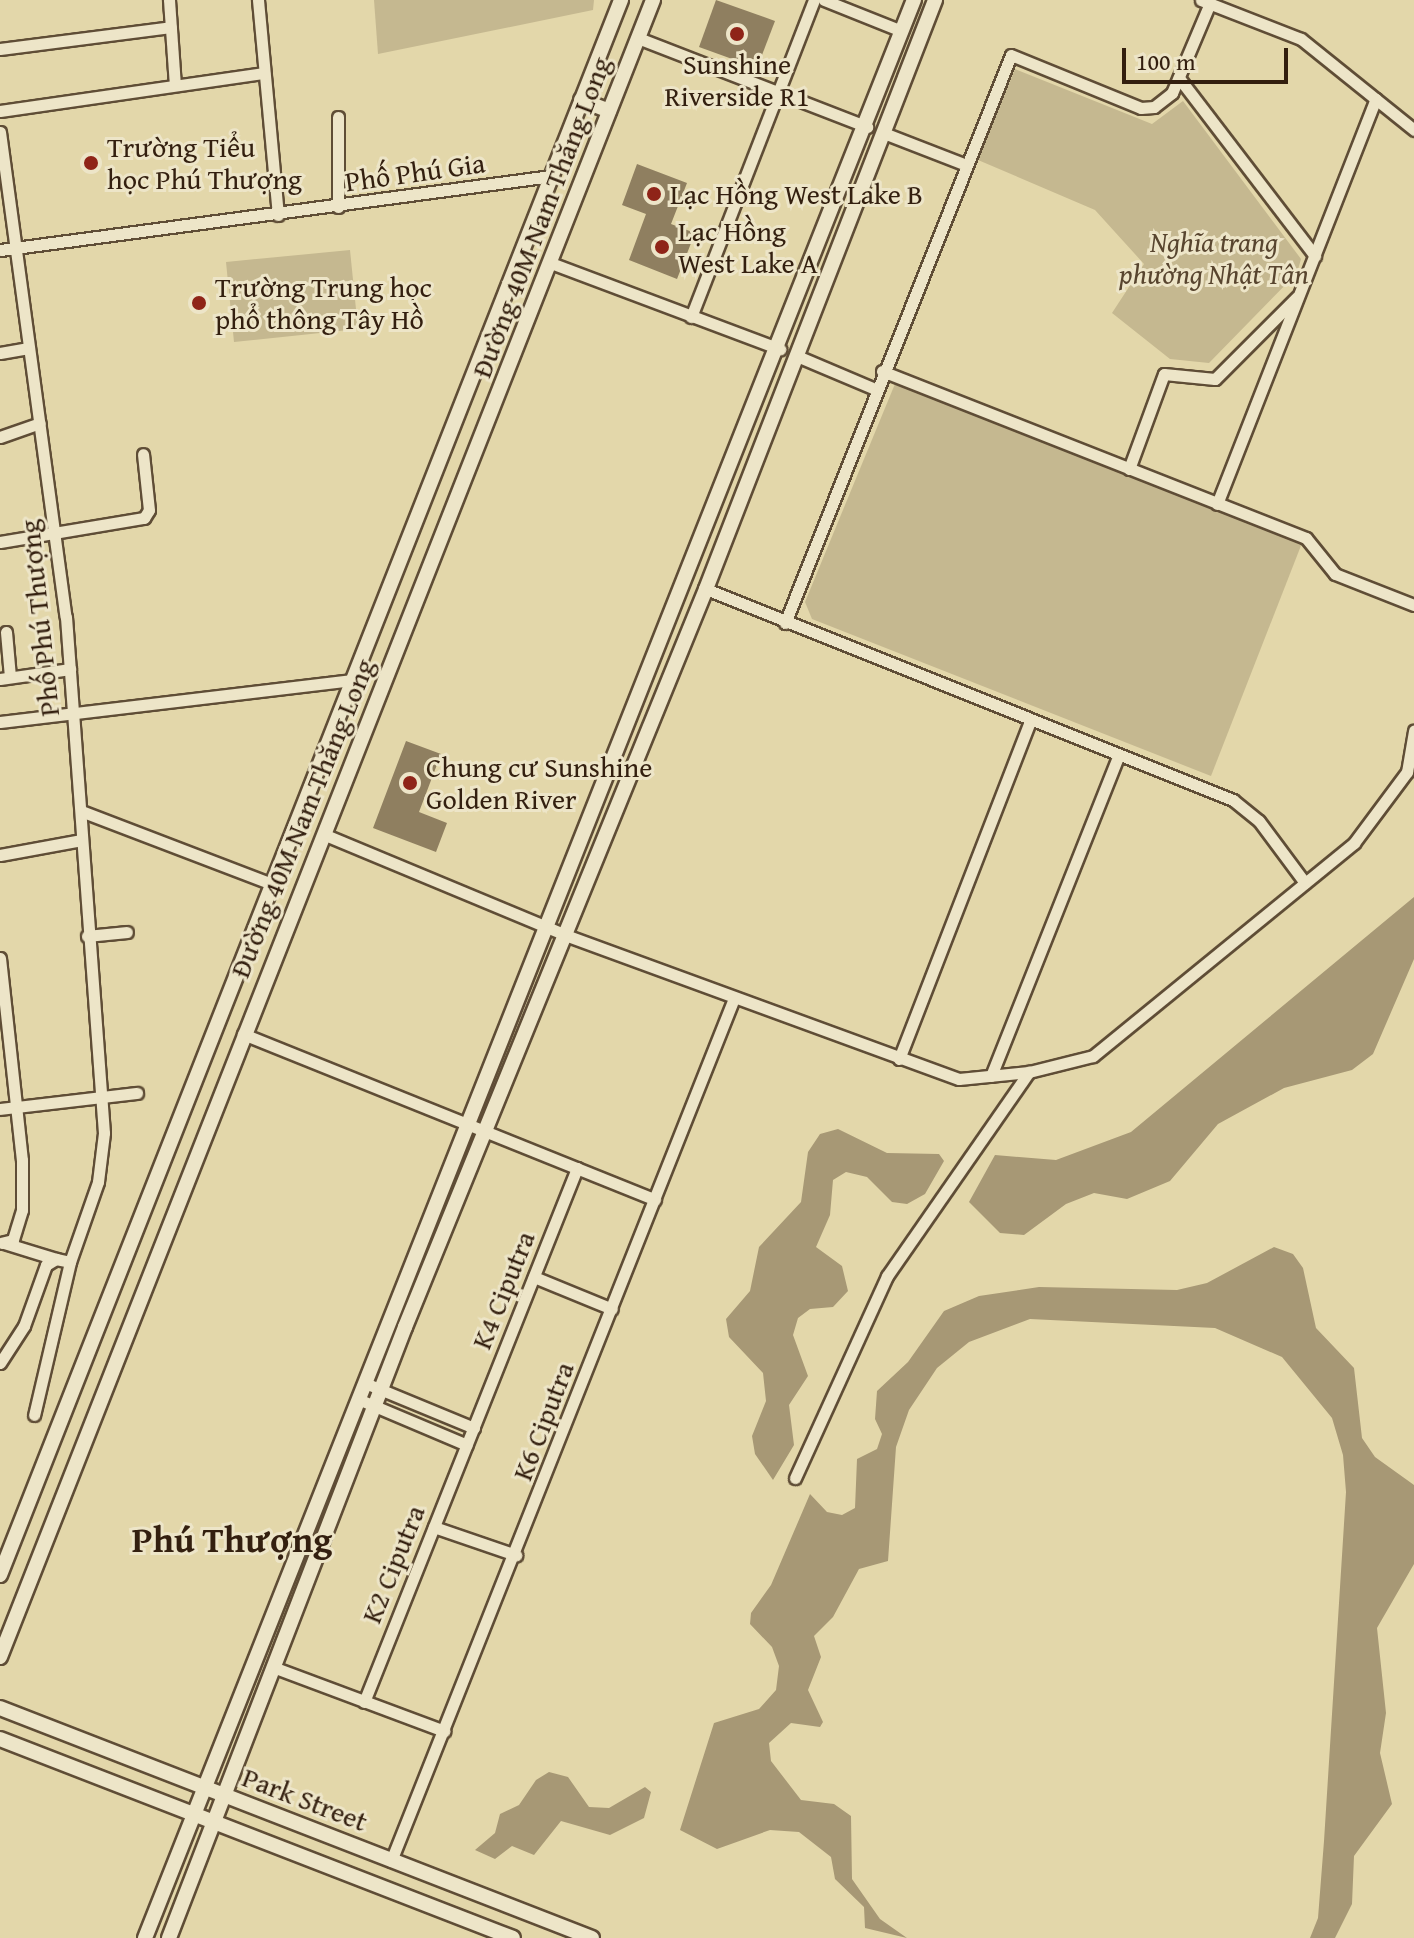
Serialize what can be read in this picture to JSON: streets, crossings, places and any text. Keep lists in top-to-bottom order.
{
  "streets": {
    "street": [
      "Phố Phú Gia",
      "Đường 40M Nam Thăng Long",
      "Phố Phú Thượng",
      "K4 Ciputra",
      "K6 Ciputra",
      "K2 Ciputra",
      "Park Street"
    ]
  },
  "crossings": [
    ["Phố Phú Gia", "Đường 40M Nam Thăng Long"],
    ["Phố Phú Gia", "Phố Phú Thượng"],
    ["K4 Ciputra", "K2 Ciputra"],
    ["K6 Ciputra", "Park Street"]
  ],
  "districts": ["Phú Thượng"],
  "parks": ["Nghĩa trang phường Nhật Tân"],
  "places": [
    "Sunshine Riverside R1",
    "Trường Tiểu học Phú Thượng",
    "Lạc Hồng West Lake B",
    "Lạc Hồng West Lake A",
    "Trường Trung học phổ thông Tây Hồ",
    "Chung cư Sunshine Golden River"
  ],
  "scale_bar": "100 m"
}
